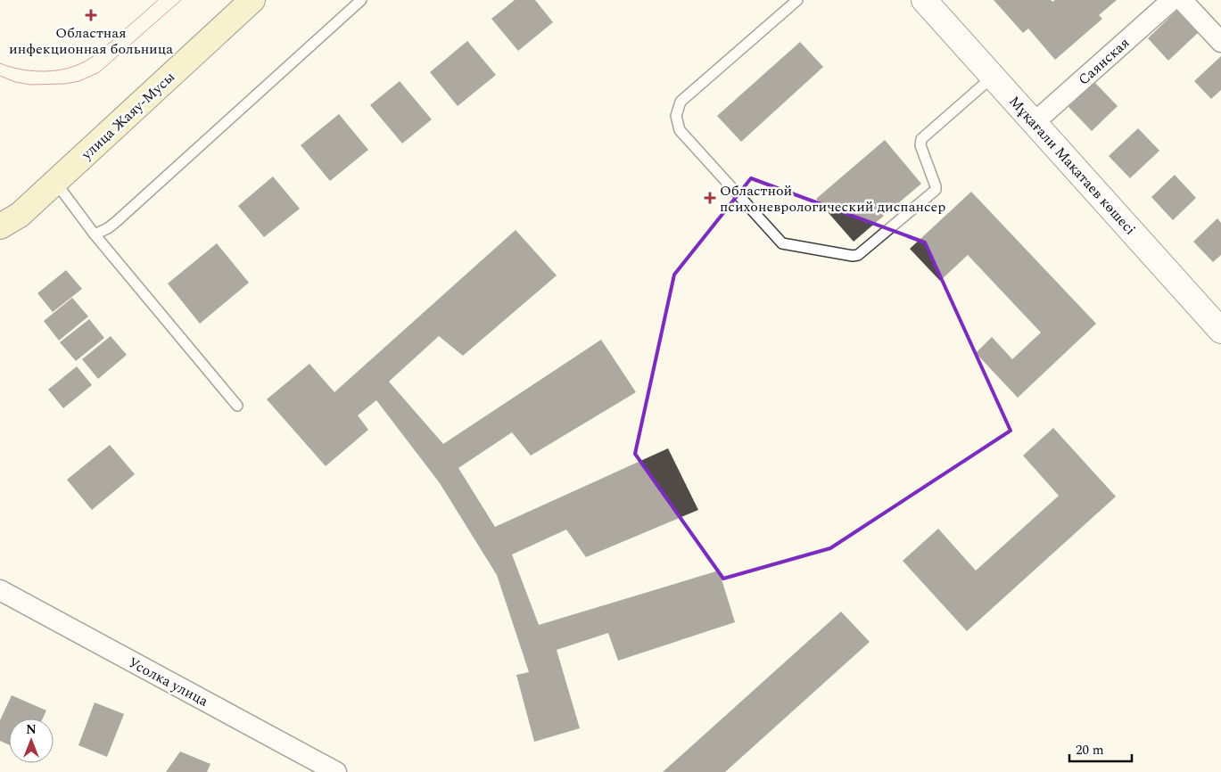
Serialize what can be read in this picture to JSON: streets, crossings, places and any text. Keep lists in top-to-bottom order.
{
  "streets": {
    "main road": ["улица Жаяу-Мусы"],
    "street": ["Саянская", "Мұқағали Мақатаев көшесі", "Усолка улица"]
  },
  "crossings": [
    ["Саянская", "Мұқағали Мақатаев көшесі"]
  ],
  "places": {
    "health": ["Областная инфекционная больница", "Областной психоневрологический диспансер"]
  },
  "scale_bar": "20 m",
  "north": "top"
}
